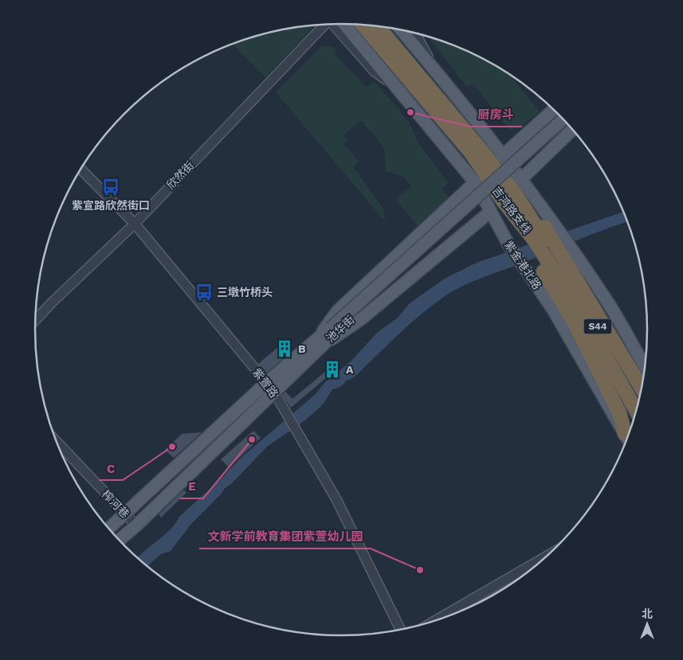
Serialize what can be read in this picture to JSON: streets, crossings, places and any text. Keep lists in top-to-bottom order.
{
  "streets": {
    "highway": ["吉鸿路支线", "S44"],
    "main road": ["紫金港北路", "池华街"],
    "street": ["欣然街", "紫萱路", "榨河巷"]
  },
  "crossings": [
    ["欣然街", "紫萱路"],
    ["池华街", "紫萱路"],
    ["池华街", "榨河巷"]
  ],
  "places": {
    "other": [
      "厨房斗",
      "E",
      "C",
      "文新学前教育集团紫萱幼儿园"
    ],
    "bus stop": ["紫宣路欣然街口", "三墩竹桥头"],
    "building": ["B", "A"]
  },
  "north": "top"
}
